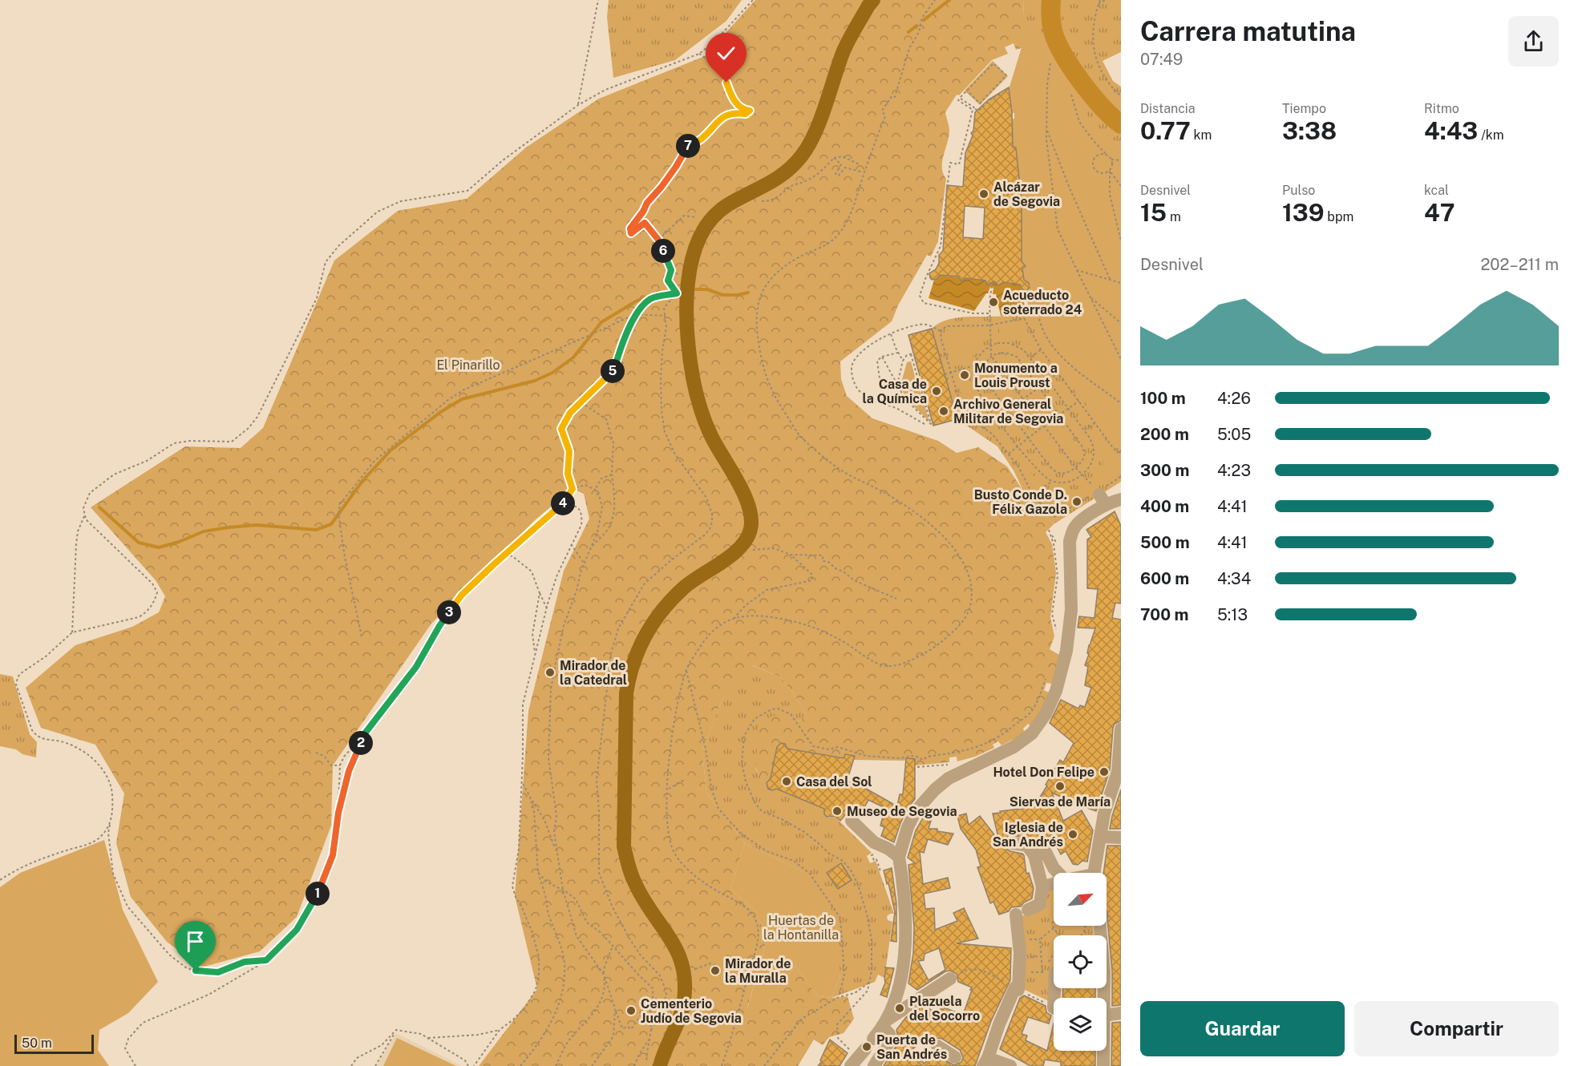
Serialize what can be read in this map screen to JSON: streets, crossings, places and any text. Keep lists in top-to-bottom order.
{
  "parks": ["El Pinarillo", "Huertas de la Hontanilla"],
  "places": [
    "Alcázar de Segovia",
    "Acueducto soterrado 24",
    "Monumento a Louis Proust",
    "Casa de la Química",
    "Archivo General Militar de Segovia",
    "Busto Conde D. Félix Gazola",
    "Mirador de la Catedral",
    "Hotel Don Felipe",
    "Casa del Sol",
    "Siervas de María",
    "Museo de Segovia",
    "Iglesia de San Andrés",
    "Mirador de la Muralla",
    "Plazuela del Socorro",
    "Cementerio Judío de Segovia",
    "Puerta de San Andrés"
  ],
  "scale_bar": "50 m",
  "north": "top right",
  "page": {
    "heading": ["Carrera matutina", "07:49"],
    "stats": [
      ["Distancia", "0.77 km"],
      ["Tiempo", "3:38"],
      ["Ritmo", "4:43 /km"],
      ["Desnivel", "15 m"],
      ["Pulso", "139 bpm"],
      ["kcal", "47"]
    ],
    "pins": [
      "7",
      "6",
      "5",
      "4",
      "3",
      "2",
      "1"
    ],
    "chart": ["Desnivel", "202–211 m"],
    "list": [
      {
        "name": "100 m",
        "note": "4:26"
      },
      {
        "name": "200 m",
        "note": "5:05"
      },
      {
        "name": "300 m",
        "note": "4:23"
      },
      {
        "name": "400 m",
        "note": "4:41"
      },
      {
        "name": "500 m",
        "note": "4:41"
      },
      {
        "name": "600 m",
        "note": "4:34"
      },
      {
        "name": "700 m",
        "note": "5:13"
      }
    ],
    "buttons": ["Guardar", "Compartir"],
    "scale": "50 m"
  }
}
